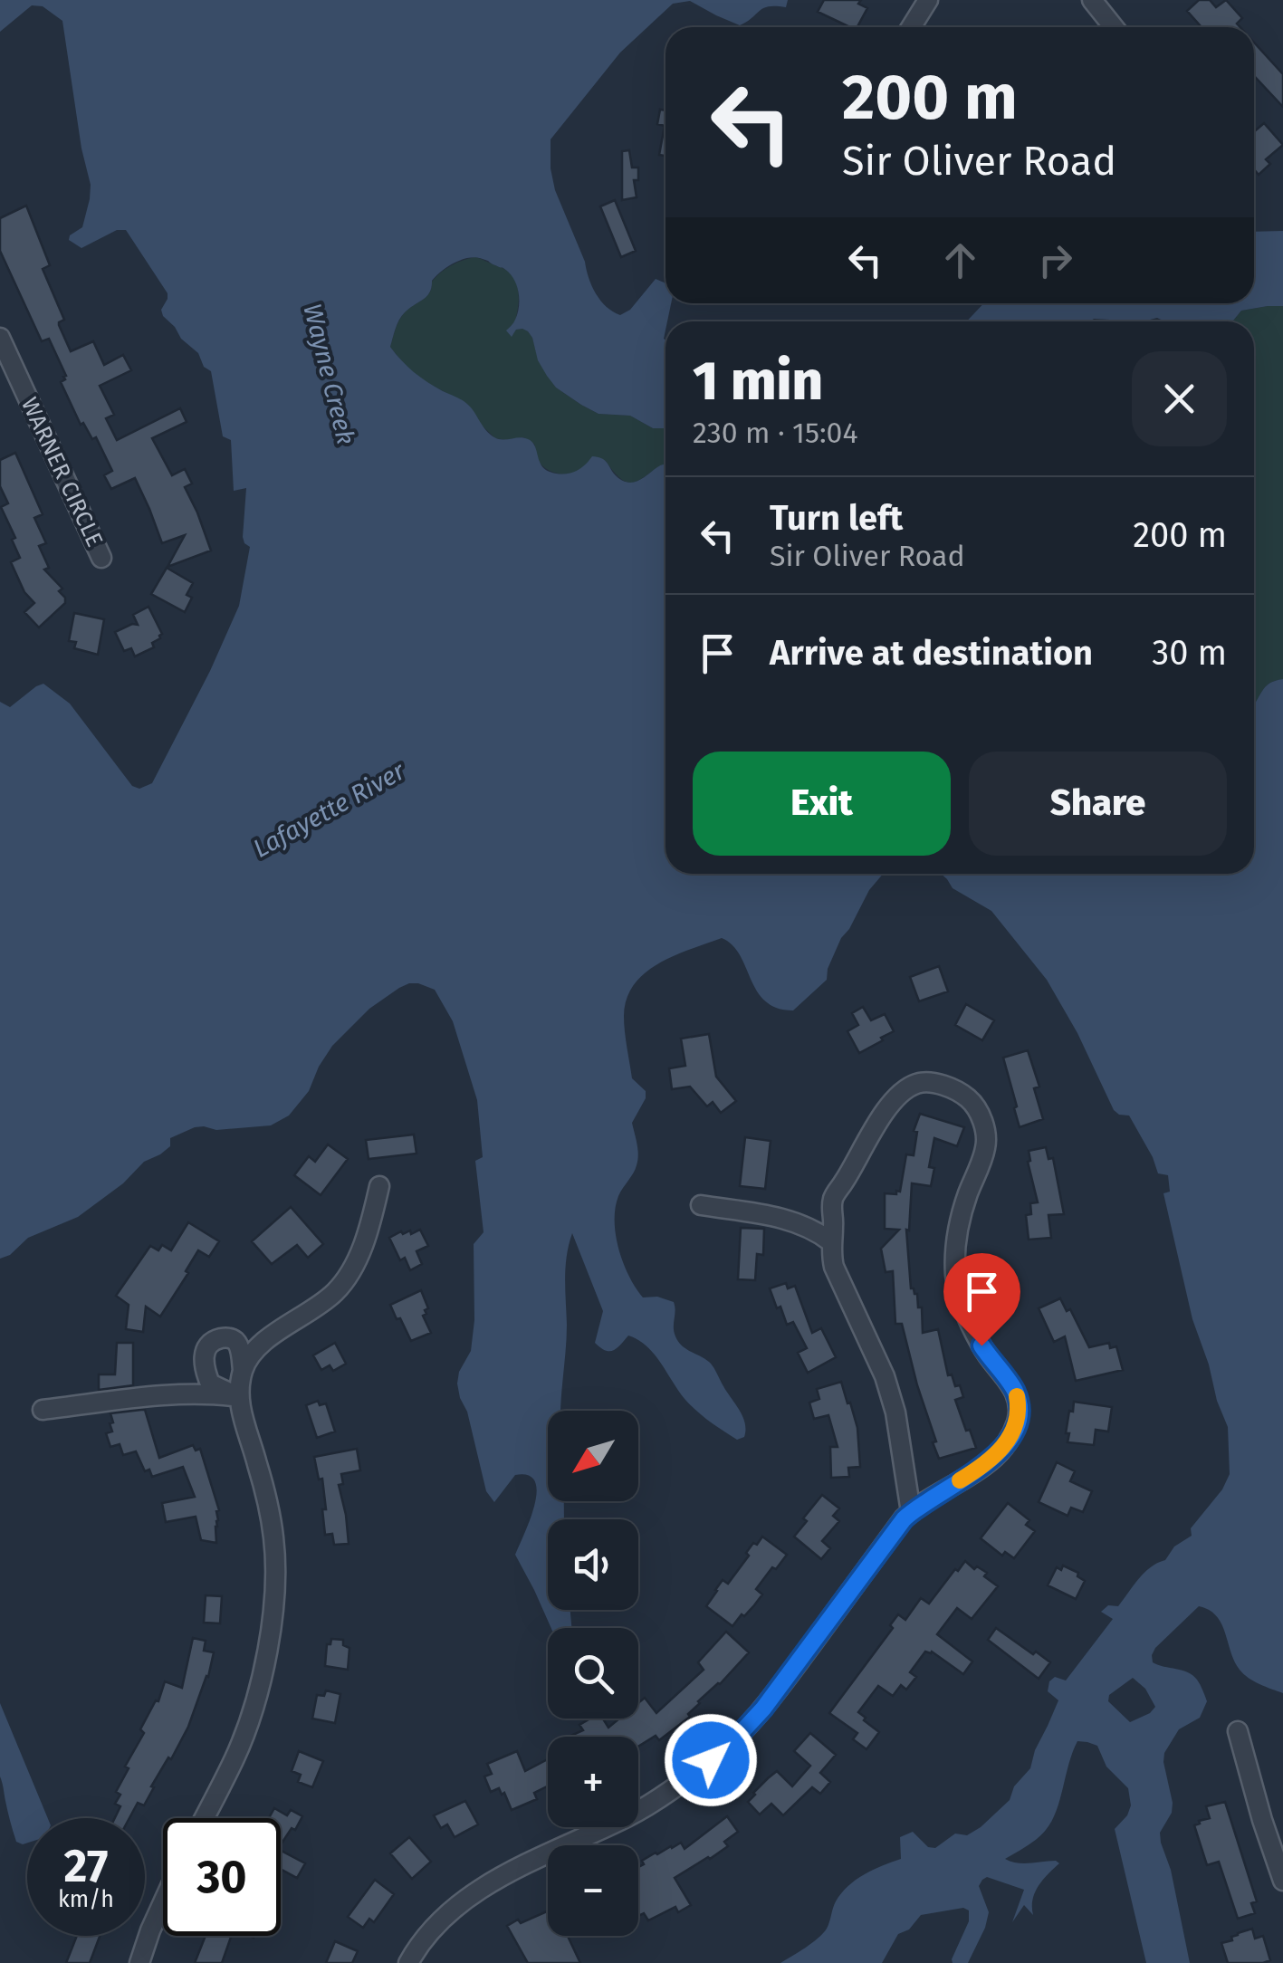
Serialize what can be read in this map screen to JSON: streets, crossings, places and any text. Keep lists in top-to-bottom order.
{
  "streets": {
    "street": ["WARNER CIRCLE"]
  },
  "water": ["Wayne Creek", "Lafayette River"],
  "north": "bottom left",
  "page": {
    "turn": ["200 m", "Sir Oliver Road"],
    "heading": ["1 min", "230 m · 15:04"],
    "list": [
      {
        "name": "Turn left",
        "note": "Sir Oliver Road",
        "value": "200 m"
      },
      {
        "name": "Arrive at destination",
        "value": "30 m"
      }
    ],
    "buttons": ["Exit", "Share"],
    "map_buttons": ["+", "−"],
    "speed": "27 km/h",
    "limit": "30"
  }
}
